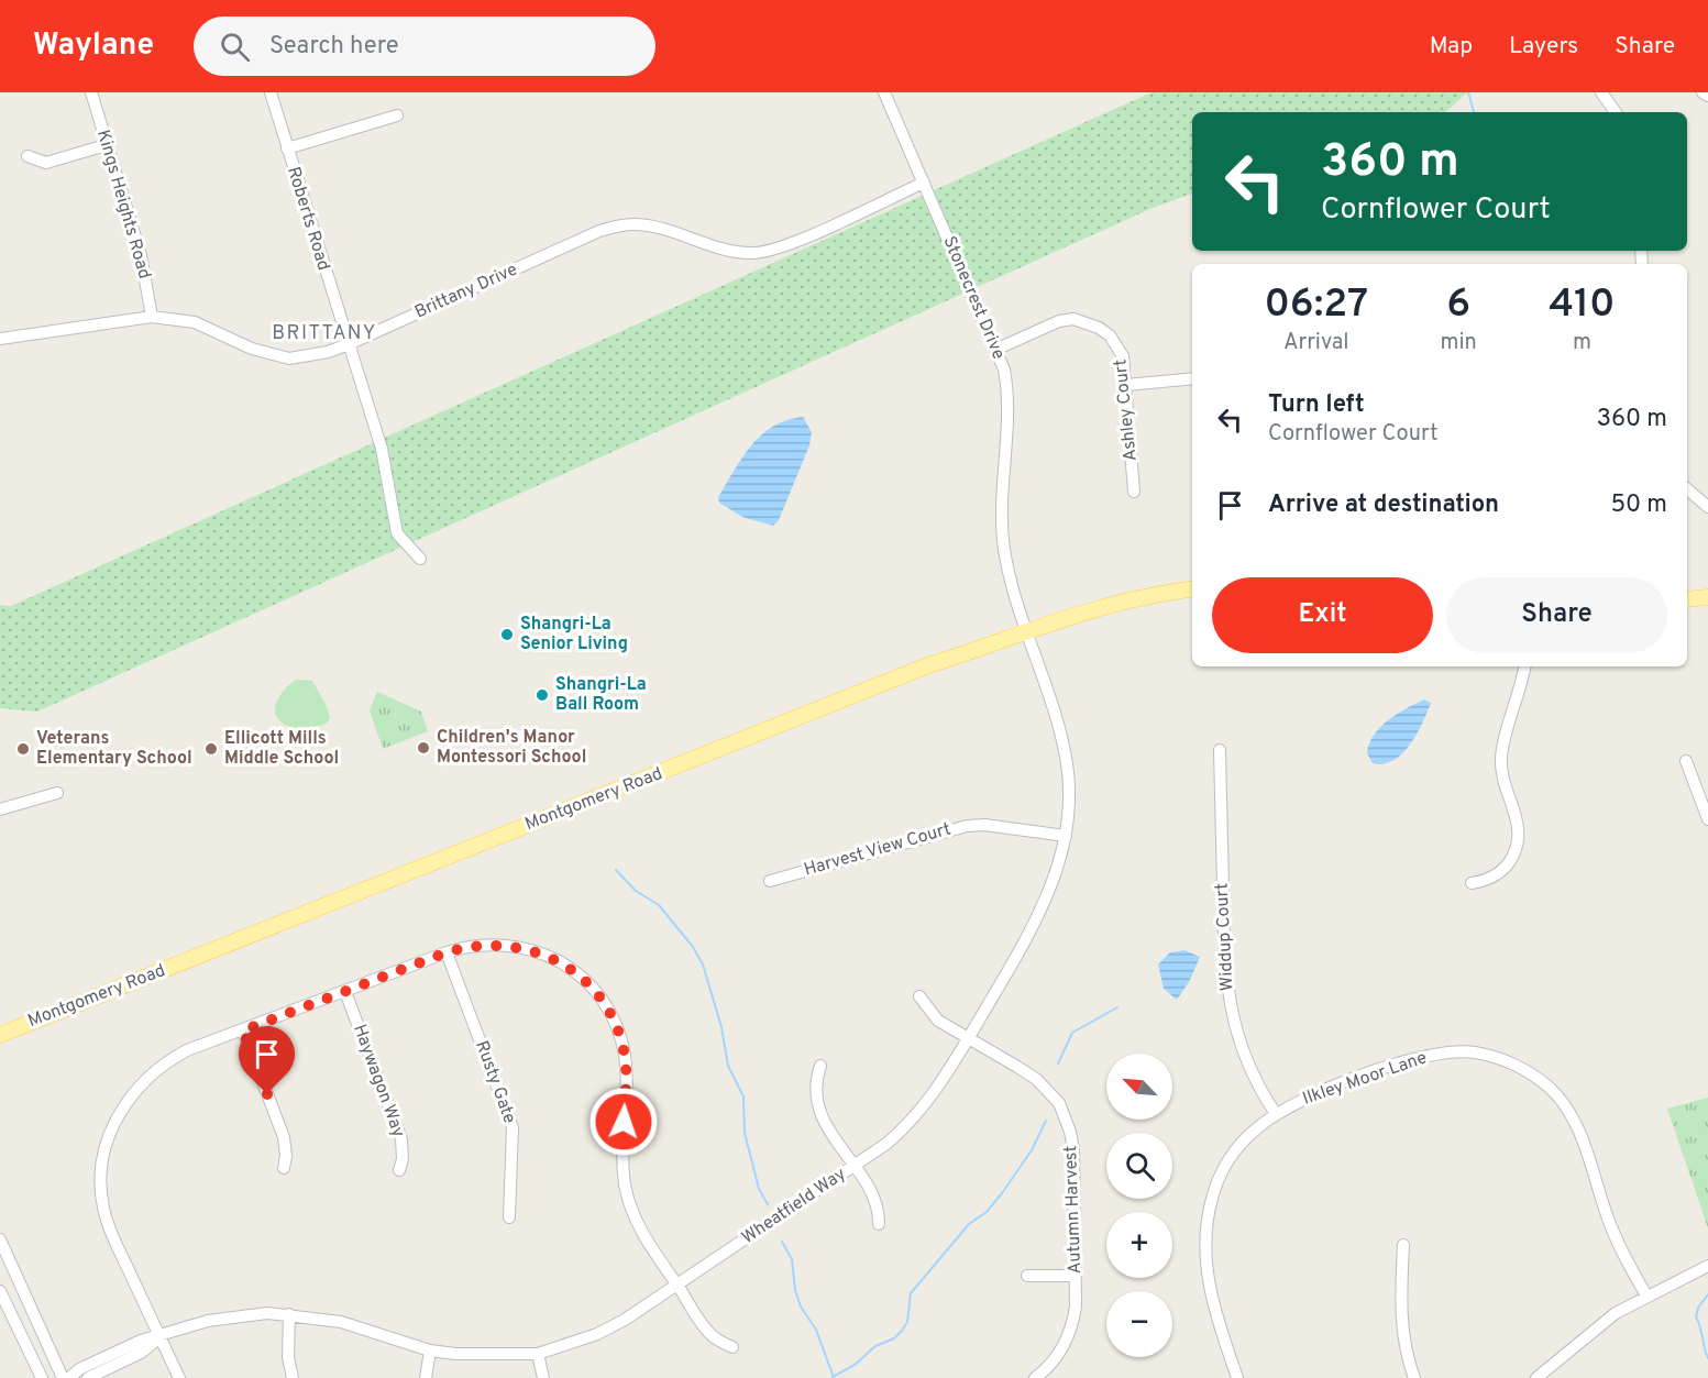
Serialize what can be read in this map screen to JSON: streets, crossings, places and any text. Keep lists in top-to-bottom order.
{
  "streets": {
    "main road": ["Montgomery Road"],
    "street": [
      "Kings Heights Road",
      "Roberts Road",
      "Brittany Drive",
      "Stonecrest Drive",
      "Ashley Court",
      "Harvest View Court",
      "Widdup Court",
      "Ilkley Moor Lane",
      "Haywagon Way",
      "Rusty Gate",
      "Wheatfield Way",
      "Autumn Harvest"
    ]
  },
  "crossings": [
    ["Kings Heights Road", "Brittany Drive"],
    ["Roberts Road", "Brittany Drive"],
    ["Brittany Drive", "Stonecrest Drive"],
    ["Stonecrest Drive", "Ashley Court"],
    ["Stonecrest Drive", "Montgomery Road"],
    ["Stonecrest Drive", "Wheatfield Way"],
    ["Montgomery Road", "Wheatfield Way"],
    ["Harvest View Court", "Wheatfield Way"],
    ["Widdup Court", "Ilkley Moor Lane"],
    ["Wheatfield Way", "Autumn Harvest"]
  ],
  "districts": ["BRITTANY"],
  "places": [
    "Shangri-La Senior Living",
    "Shangri-La Ball Room",
    "Children's Manor Montessori School",
    "Veterans Elementary School",
    "Ellicott Mills Middle School"
  ],
  "north": "top left",
  "page": {
    "header": "Waylane",
    "search": "Search here",
    "nav": ["Map", "Layers", "Share"],
    "turn": ["360 m", "Cornflower Court"],
    "eta": [
      "06:27",
      "Arrival",
      "6",
      "min",
      "410",
      "m"
    ],
    "list": [
      {
        "name": "Turn left",
        "note": "Cornflower Court",
        "value": "360 m"
      },
      {
        "name": "Arrive at destination",
        "value": "50 m"
      }
    ],
    "buttons": ["Exit", "Share"],
    "map_buttons": ["+", "−"]
  }
}
